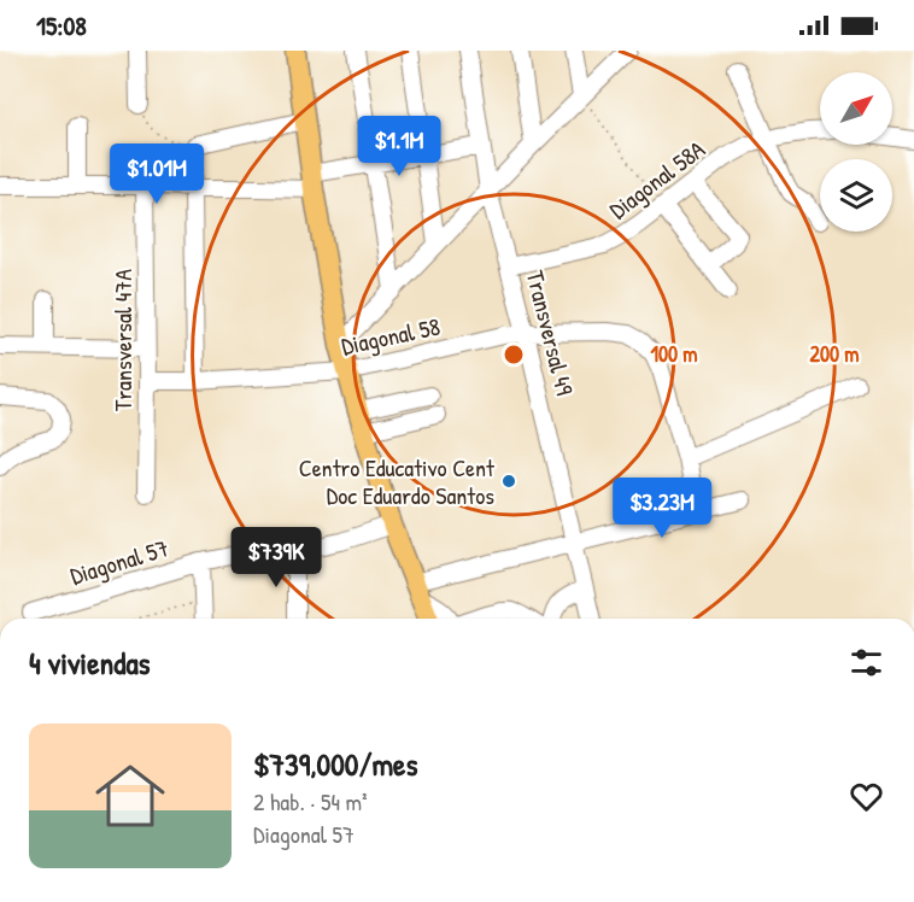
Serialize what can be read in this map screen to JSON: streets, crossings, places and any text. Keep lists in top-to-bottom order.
{
  "streets": {
    "street": [
      "Diagonal 58A",
      "Transversal 49",
      "Diagonal 58",
      "Transversal 47A",
      "Diagonal 57"
    ]
  },
  "crossings": [
    ["Diagonal 58A", "Transversal 49"],
    ["Transversal 49", "Diagonal 58"],
    ["Diagonal 58", "Transversal 47A"]
  ],
  "places": ["Centro Educativo Cent Doc Eduardo Santos"],
  "north": "top right",
  "page": {
    "status": "15:08",
    "price": [
      "$1.1M",
      "$1.01M",
      "$3.23M",
      "$739K"
    ],
    "heading": "4 viviendas",
    "list": [
      {
        "name": "$739,000/mes",
        "note": "2 hab. · 54 m² · Diagonal 57"
      }
    ]
  },
  "rings": ["100 m", "200 m"]
}
